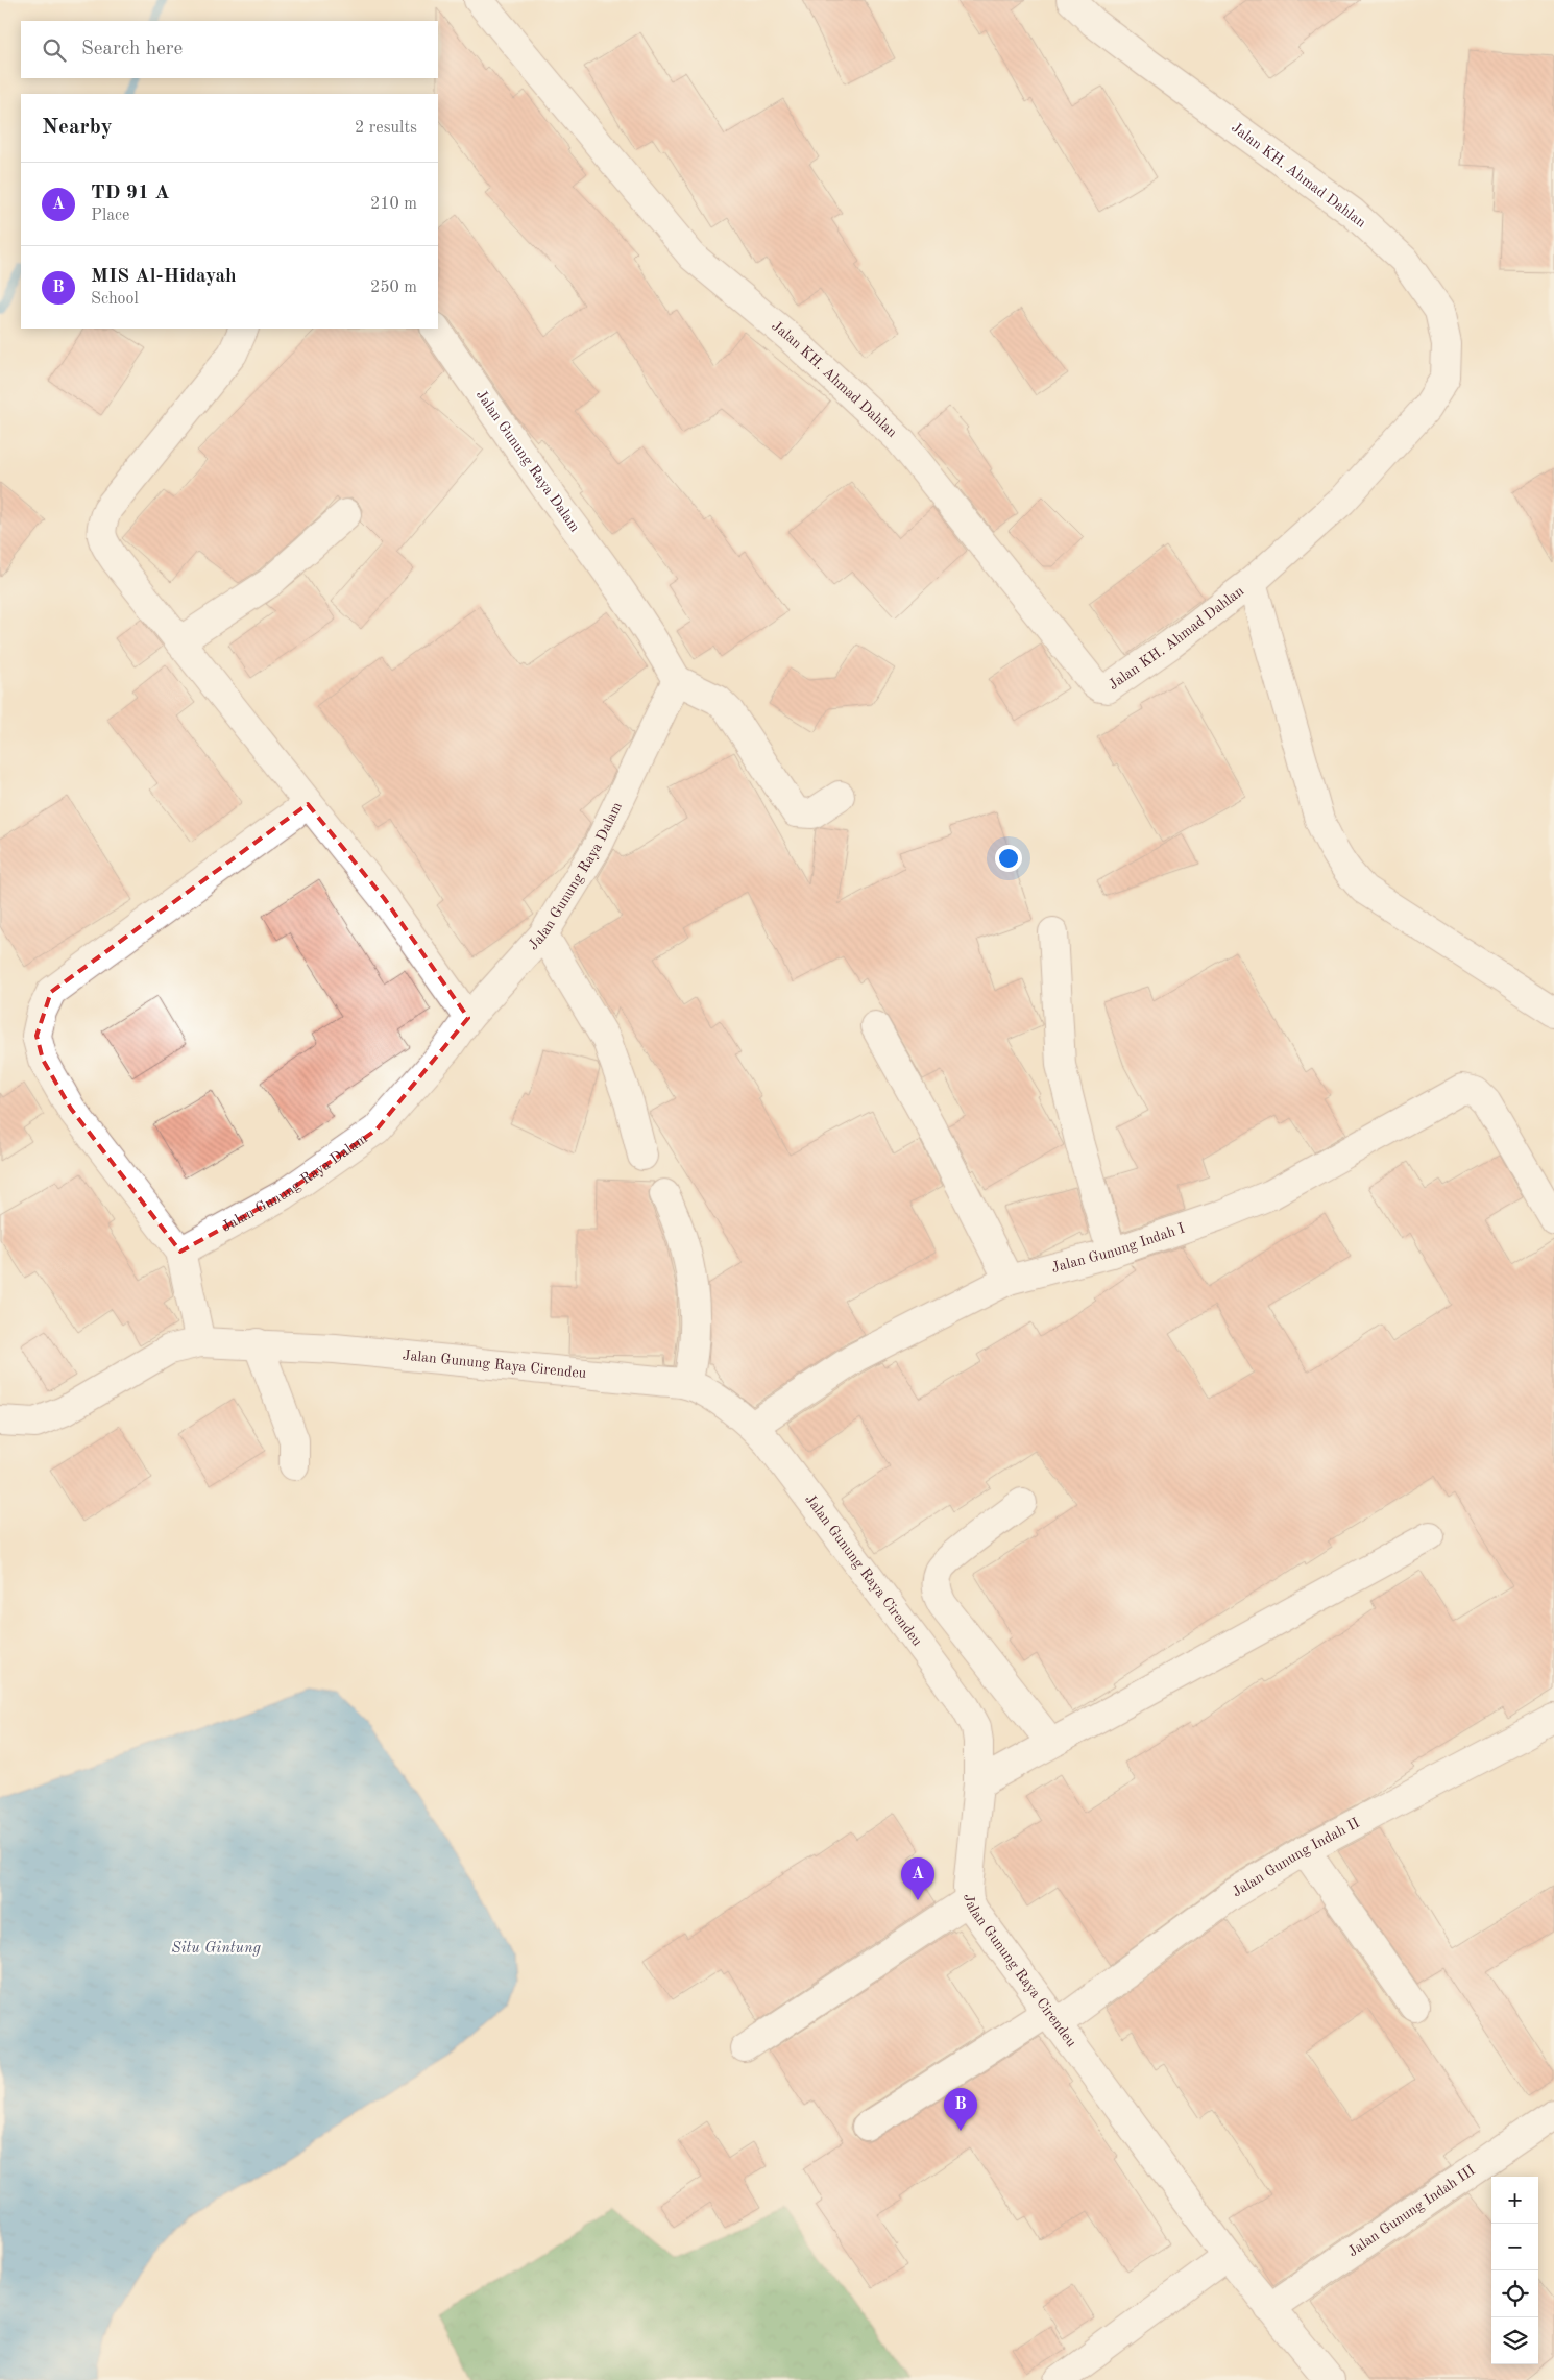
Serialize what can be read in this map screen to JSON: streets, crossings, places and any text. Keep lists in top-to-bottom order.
{
  "streets": {
    "street": [
      "Jalan KH. Ahmad Dahlan",
      "Jalan Gunung Raya Dalam",
      "Jalan Gunung Indah I",
      "Jalan Gunung Raya Cirendeu",
      "Jalan Gunung Indah II",
      "Jalan Gunung Indah III"
    ]
  },
  "crossings": [
    ["Jalan Gunung Indah I", "Jalan Gunung Raya Cirendeu"],
    ["Jalan Gunung Raya Cirendeu", "Jalan Gunung Indah II"],
    ["Jalan Gunung Raya Cirendeu", "Jalan Gunung Indah III"]
  ],
  "water": ["Situ Gintung"],
  "page": {
    "search": "Search here",
    "heading": ["Nearby", "2 results"],
    "list": [
      {
        "mark": "A",
        "name": "TD 91 A",
        "note": "Place",
        "value": "210 m"
      },
      {
        "mark": "B",
        "name": "MIS Al-Hidayah",
        "note": "School",
        "value": "250 m"
      }
    ],
    "pins": ["A", "B"],
    "map_buttons": ["+", "−"]
  }
}
